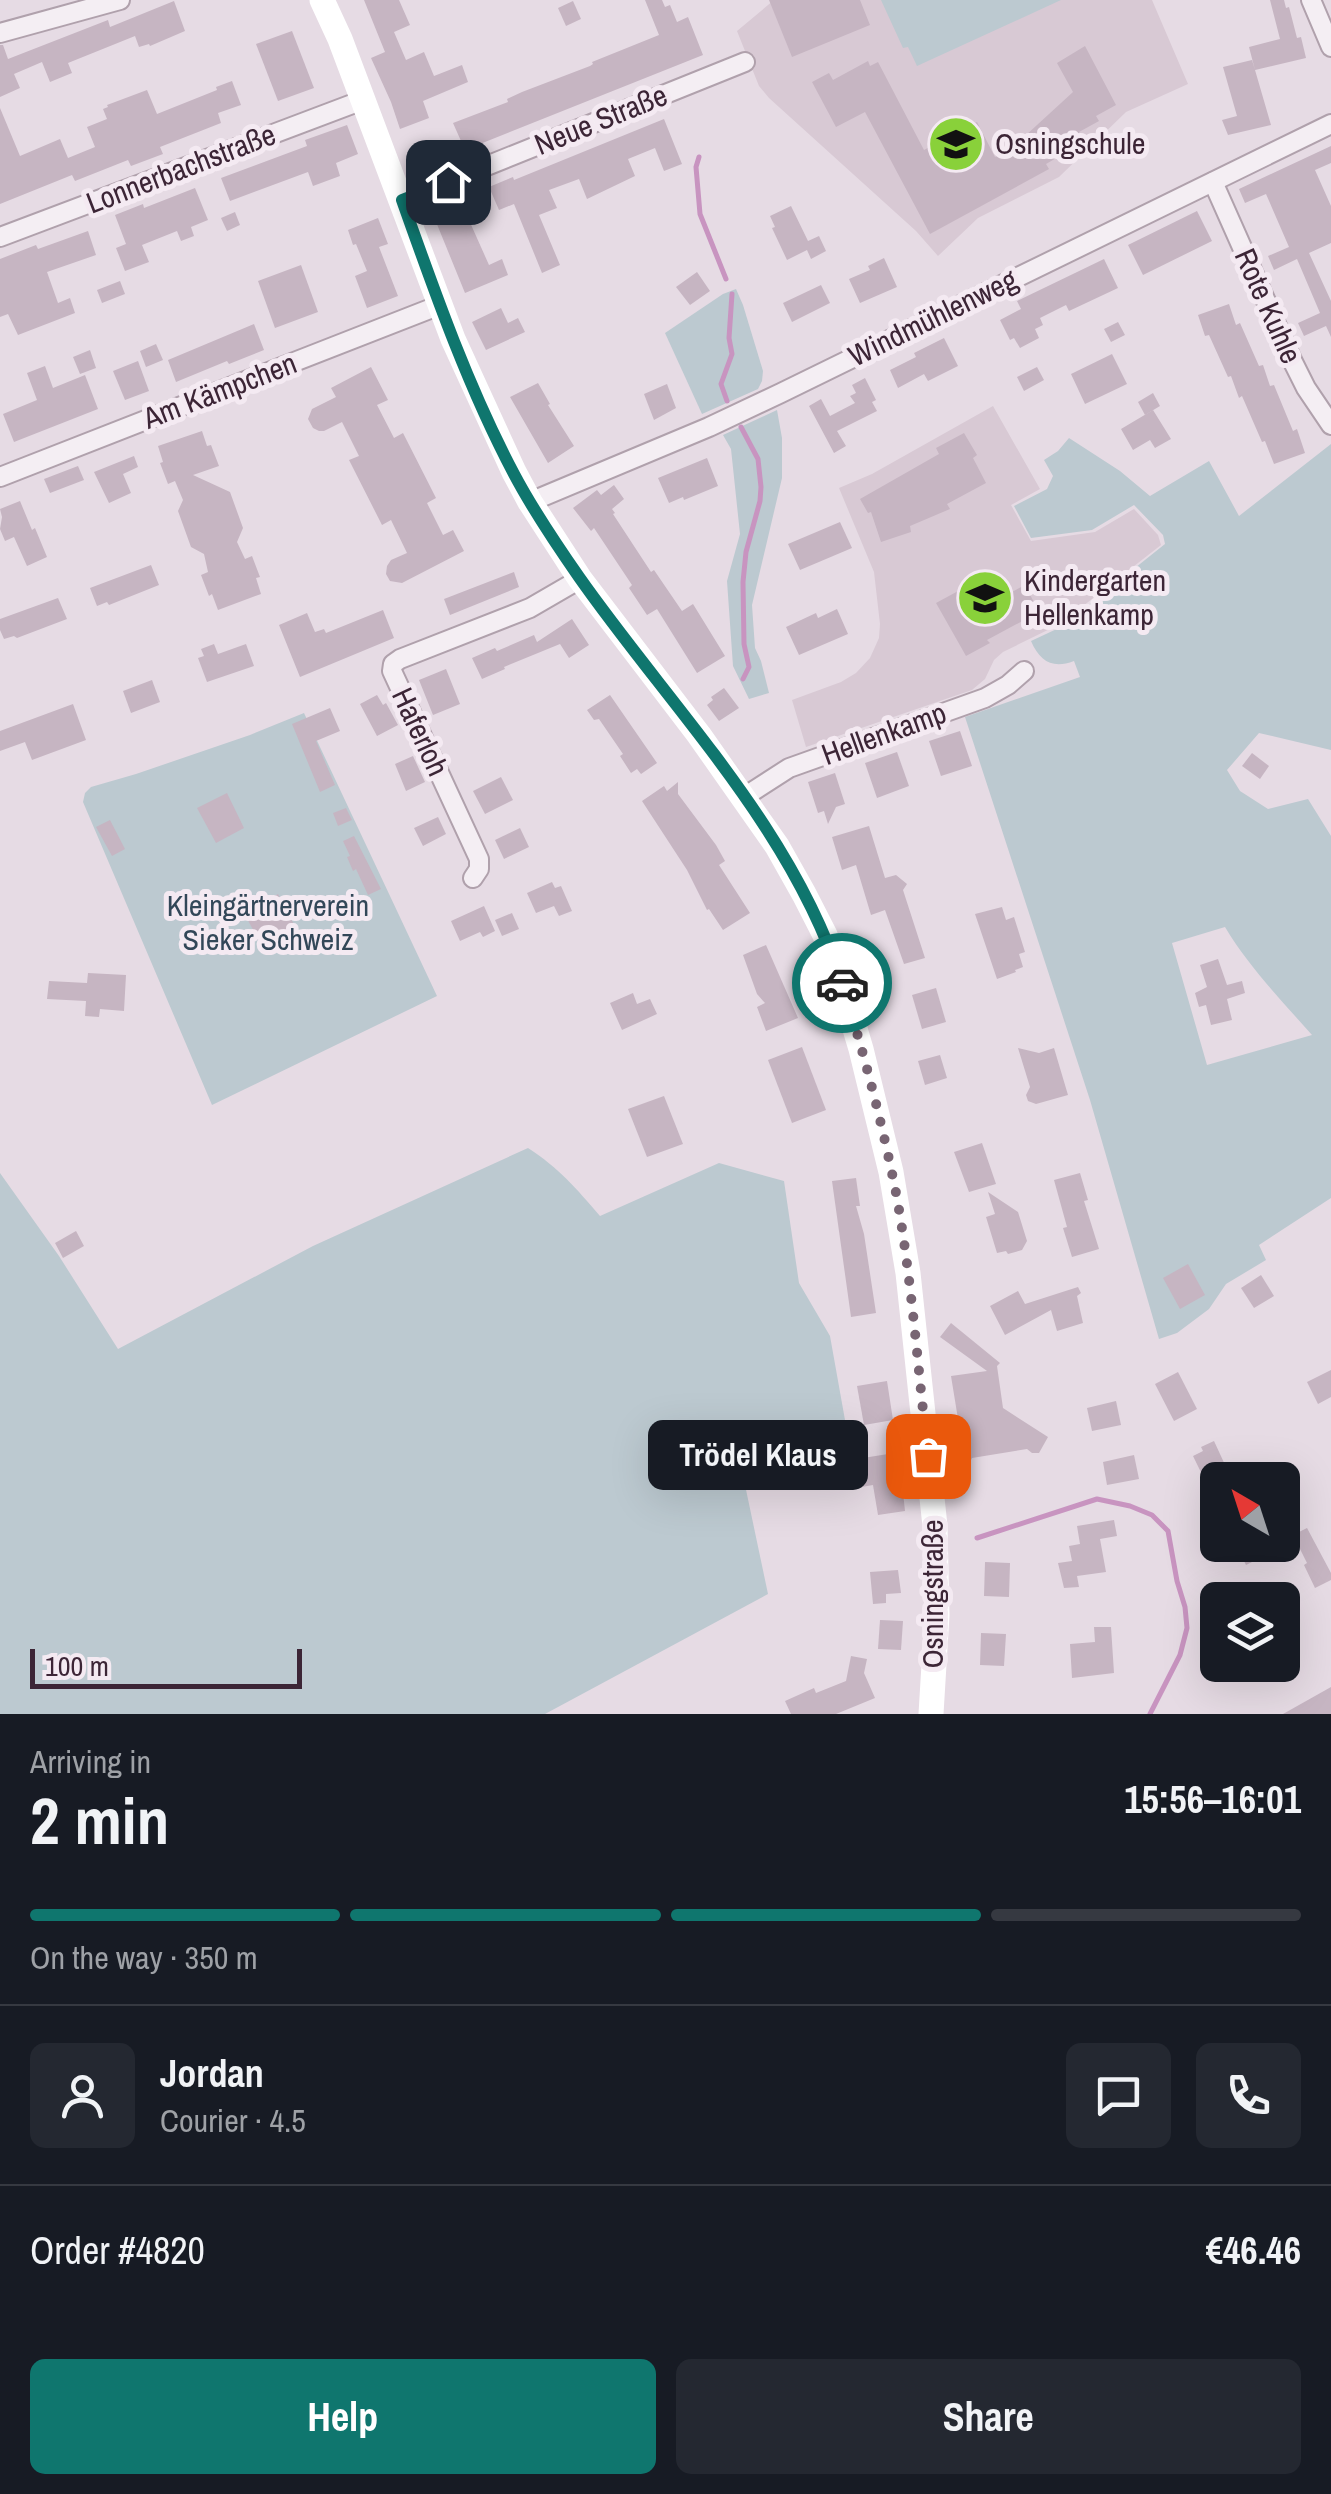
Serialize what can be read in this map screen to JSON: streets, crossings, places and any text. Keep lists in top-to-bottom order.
{
  "streets": {
    "main road": ["Osningstraße"],
    "street": [
      "Neue Straße",
      "Lonnerbachstraße",
      "Rote Kuhle",
      "Windmühlenweg",
      "Am Kämpchen",
      "Haferloh",
      "Hellenkamp"
    ]
  },
  "crossings": [
    ["Neue Straße", "Osningstraße"],
    ["Lonnerbachstraße", "Osningstraße"],
    ["Rote Kuhle", "Windmühlenweg"],
    ["Windmühlenweg", "Osningstraße"],
    ["Am Kämpchen", "Osningstraße"],
    ["Haferloh", "Osningstraße"],
    ["Hellenkamp", "Osningstraße"]
  ],
  "parks": ["Kleingärtnerverein Sieker Schweiz"],
  "places": {
    "school or university": ["Osningschule", "Kindergarten Hellenkamp"],
    "other": ["Trödel Klaus"]
  },
  "scale_bar": "100 m",
  "north": "top left",
  "page": {
    "bubble": "Trödel Klaus",
    "scale": "100 m",
    "heading": ["2 min", "Arriving in", "15:56–16:01"],
    "panel": [
      "Jordan",
      "Courier · 4.5",
      "Order #4820",
      "€46.46"
    ],
    "bar": "On the way · 350 m",
    "buttons": ["Help", "Share"]
  }
}
